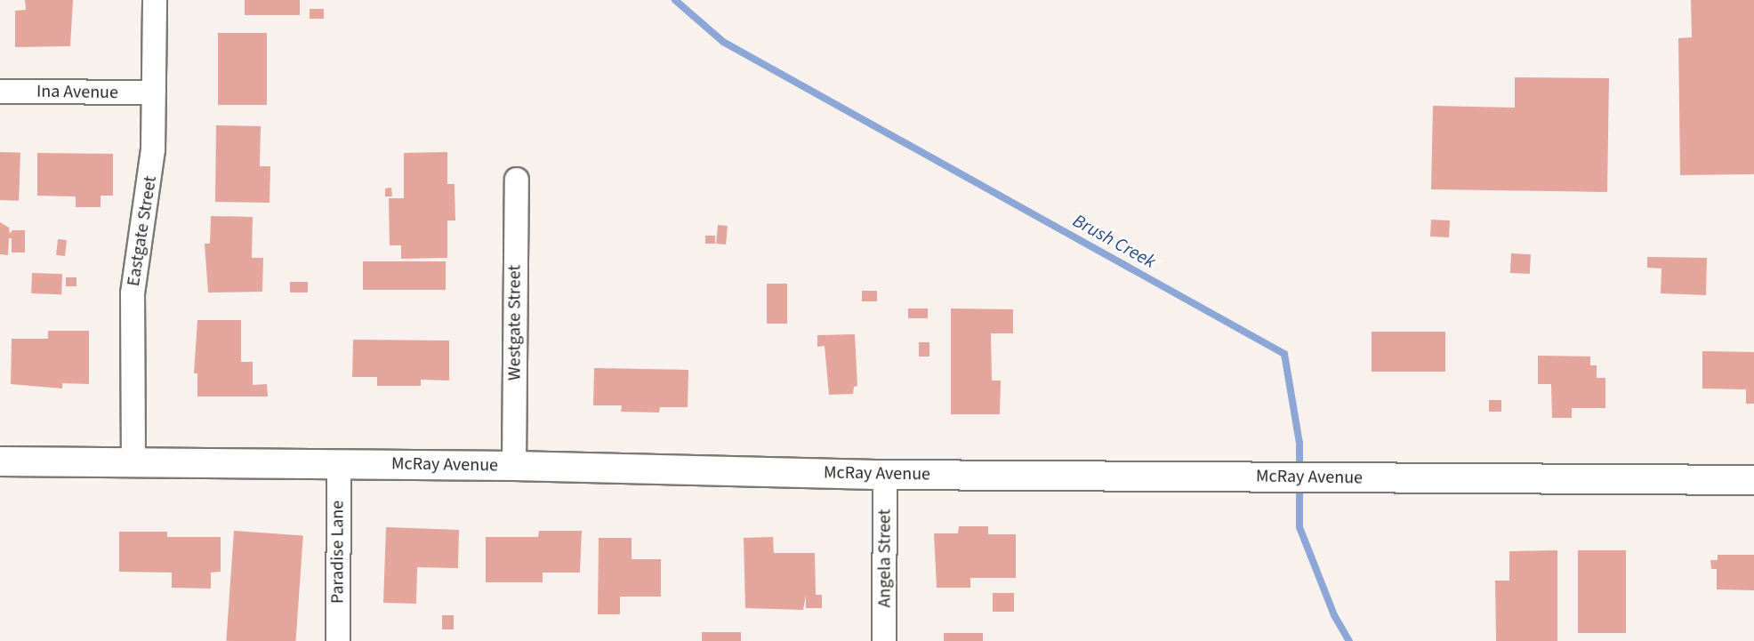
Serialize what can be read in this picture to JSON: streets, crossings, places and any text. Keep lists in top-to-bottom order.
{
  "streets": {
    "street": [
      "Ina Avenue",
      "Eastgate Street",
      "Westgate Street",
      "McRay Avenue",
      "Paradise Lane",
      "Angela Street"
    ]
  },
  "crossings": [
    ["Ina Avenue", "Eastgate Street"],
    ["Eastgate Street", "McRay Avenue"],
    ["Westgate Street", "McRay Avenue"],
    ["McRay Avenue", "Paradise Lane"],
    ["McRay Avenue", "Angela Street"]
  ],
  "water": ["Brush Creek"]
}
